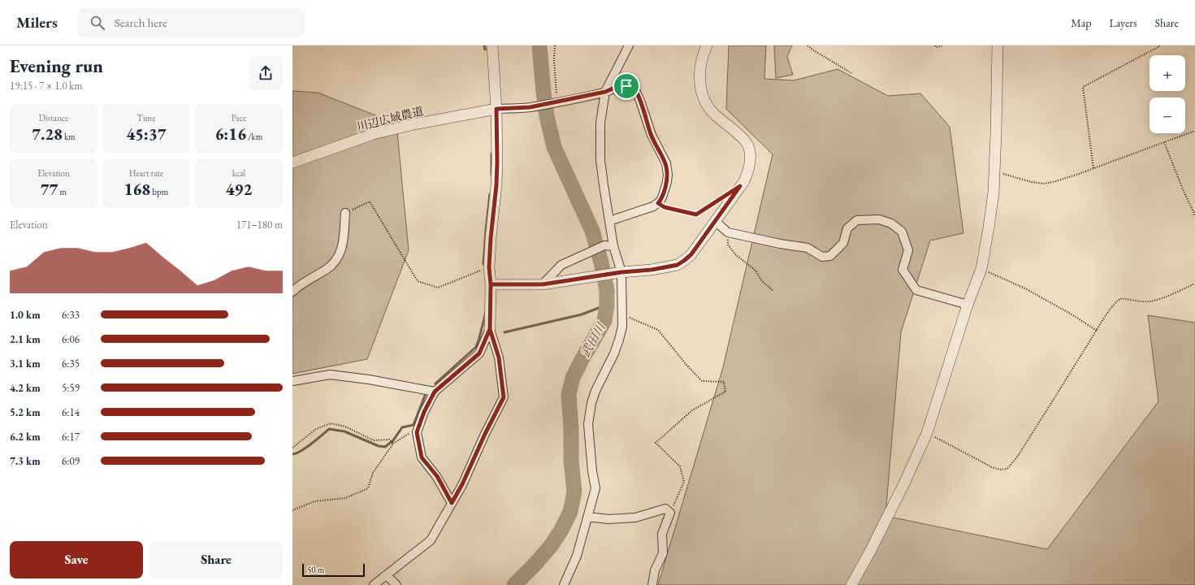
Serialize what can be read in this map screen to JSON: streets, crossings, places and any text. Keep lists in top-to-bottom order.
{
  "streets": {
    "street": ["川辺広域農道"]
  },
  "water": ["武田川"],
  "scale_bar": "50 m",
  "page": {
    "header": "Milers",
    "search": "Search here",
    "nav": ["Map", "Layers", "Share"],
    "heading": ["Evening run", "19:15 · 7 × 1.0 km"],
    "map_buttons": ["+", "−"],
    "stats": [
      ["Distance", "7.28 km"],
      ["Time", "45:37"],
      ["Pace", "6:16 /km"],
      ["Elevation", "77 m"],
      ["Heart rate", "168 bpm"],
      ["kcal", "492"]
    ],
    "chart": ["Elevation", "171–180 m"],
    "list": [
      {
        "name": "1.0 km",
        "note": "6:33"
      },
      {
        "name": "2.1 km",
        "note": "6:06"
      },
      {
        "name": "3.1 km",
        "note": "6:35"
      },
      {
        "name": "4.2 km",
        "note": "5:59"
      },
      {
        "name": "5.2 km",
        "note": "6:14"
      },
      {
        "name": "6.2 km",
        "note": "6:17"
      },
      {
        "name": "7.3 km",
        "note": "6:09"
      }
    ],
    "buttons": ["Save", "Share"],
    "scale": "50 m"
  }
}
